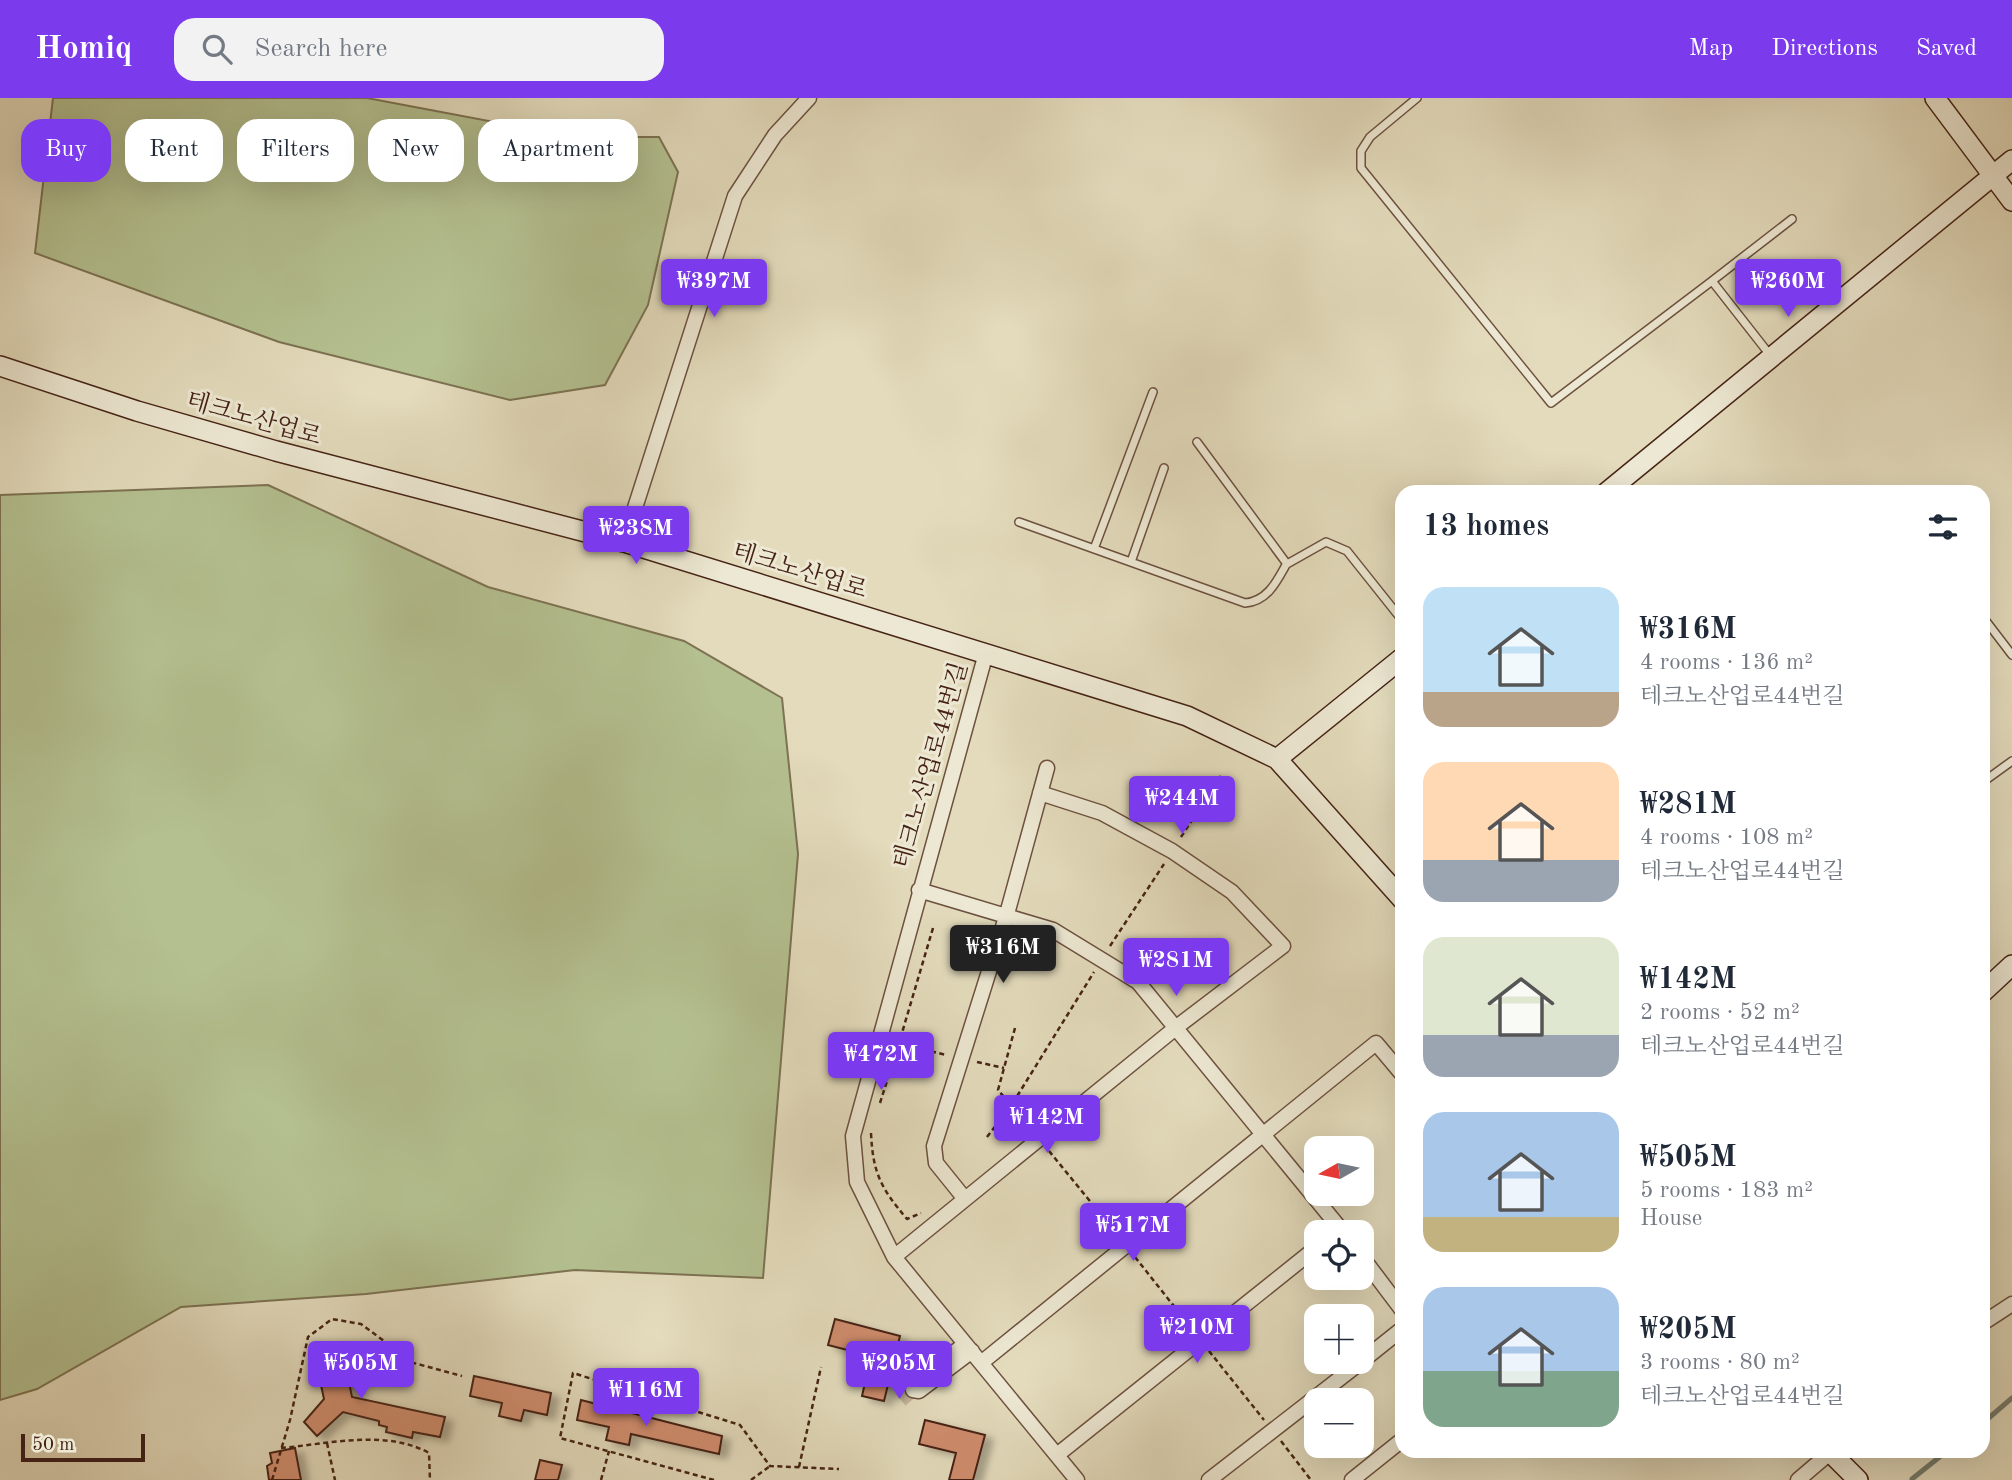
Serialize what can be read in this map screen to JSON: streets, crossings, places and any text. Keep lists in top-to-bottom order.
{
  "streets": {
    "main road": ["테크노산업로"],
    "street": ["테크노산업로44번길"]
  },
  "crossings": [
    ["테크노산업로", "테크노산업로44번길"]
  ],
  "scale_bar": "50 m",
  "north": "left",
  "page": {
    "header": "Homiq",
    "search": "Search here",
    "nav": ["Map", "Directions", "Saved"],
    "chip": [
      "Buy",
      "Rent",
      "Filters",
      "New",
      "Apartment"
    ],
    "price": [
      "₩397M",
      "₩260M",
      "₩238M",
      "₩244M",
      "₩316M",
      "₩281M",
      "₩472M",
      "₩142M",
      "₩517M",
      "₩210M",
      "₩505M",
      "₩205M",
      "₩116M"
    ],
    "heading": "13 homes",
    "list": [
      {
        "name": "₩316M",
        "note": "4 rooms · 136 m² · 테크노산업로44번길"
      },
      {
        "name": "₩281M",
        "note": "4 rooms · 108 m² · 테크노산업로44번길"
      },
      {
        "name": "₩142M",
        "note": "2 rooms · 52 m² · 테크노산업로44번길"
      },
      {
        "name": "₩505M",
        "note": "5 rooms · 183 m² · House"
      },
      {
        "name": "₩205M",
        "note": "3 rooms · 80 m² · 테크노산업로44번길"
      }
    ],
    "map_buttons": ["+", "−"],
    "scale": "50 m"
  }
}
